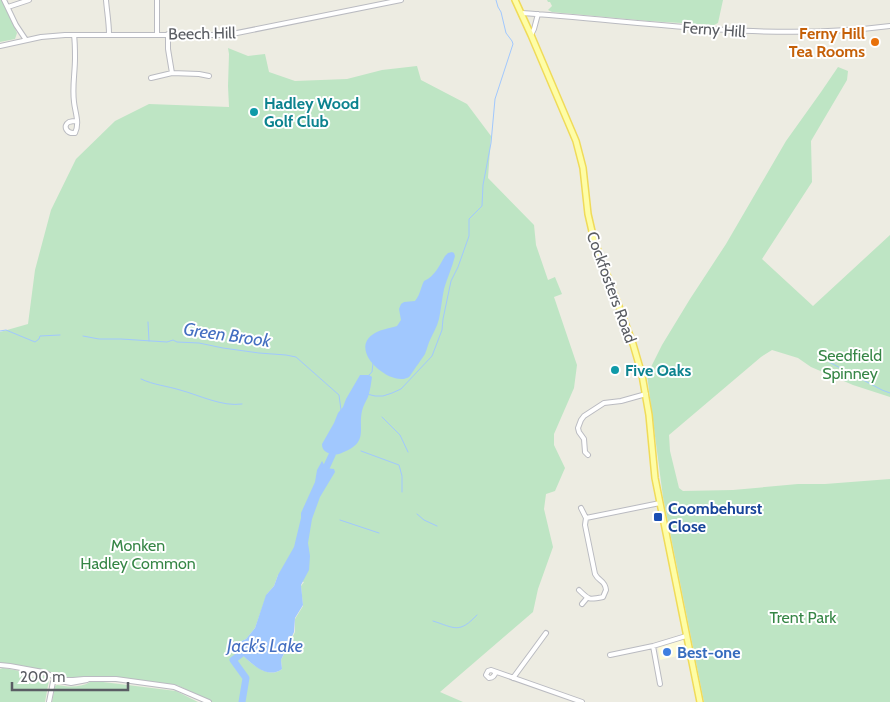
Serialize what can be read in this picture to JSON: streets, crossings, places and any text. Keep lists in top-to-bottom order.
{
  "streets": {
    "main road": ["Cockfosters Road"],
    "street": ["Ferny Hill", "Beech Hill"]
  },
  "crossings": [
    ["Ferny Hill", "Cockfosters Road"]
  ],
  "water": ["Green Brook", "Jack's Lake"],
  "parks": ["Seedfield Spinney", "Monken Hadley Common", "Trent Park"],
  "places": {
    "other": [
      "Ferny Hill Tea Rooms",
      "Hadley Wood Golf Club",
      "Five Oaks",
      "Best-one"
    ],
    "transit": ["Coombehurst Close"]
  },
  "scale_bar": "200 m"
}
